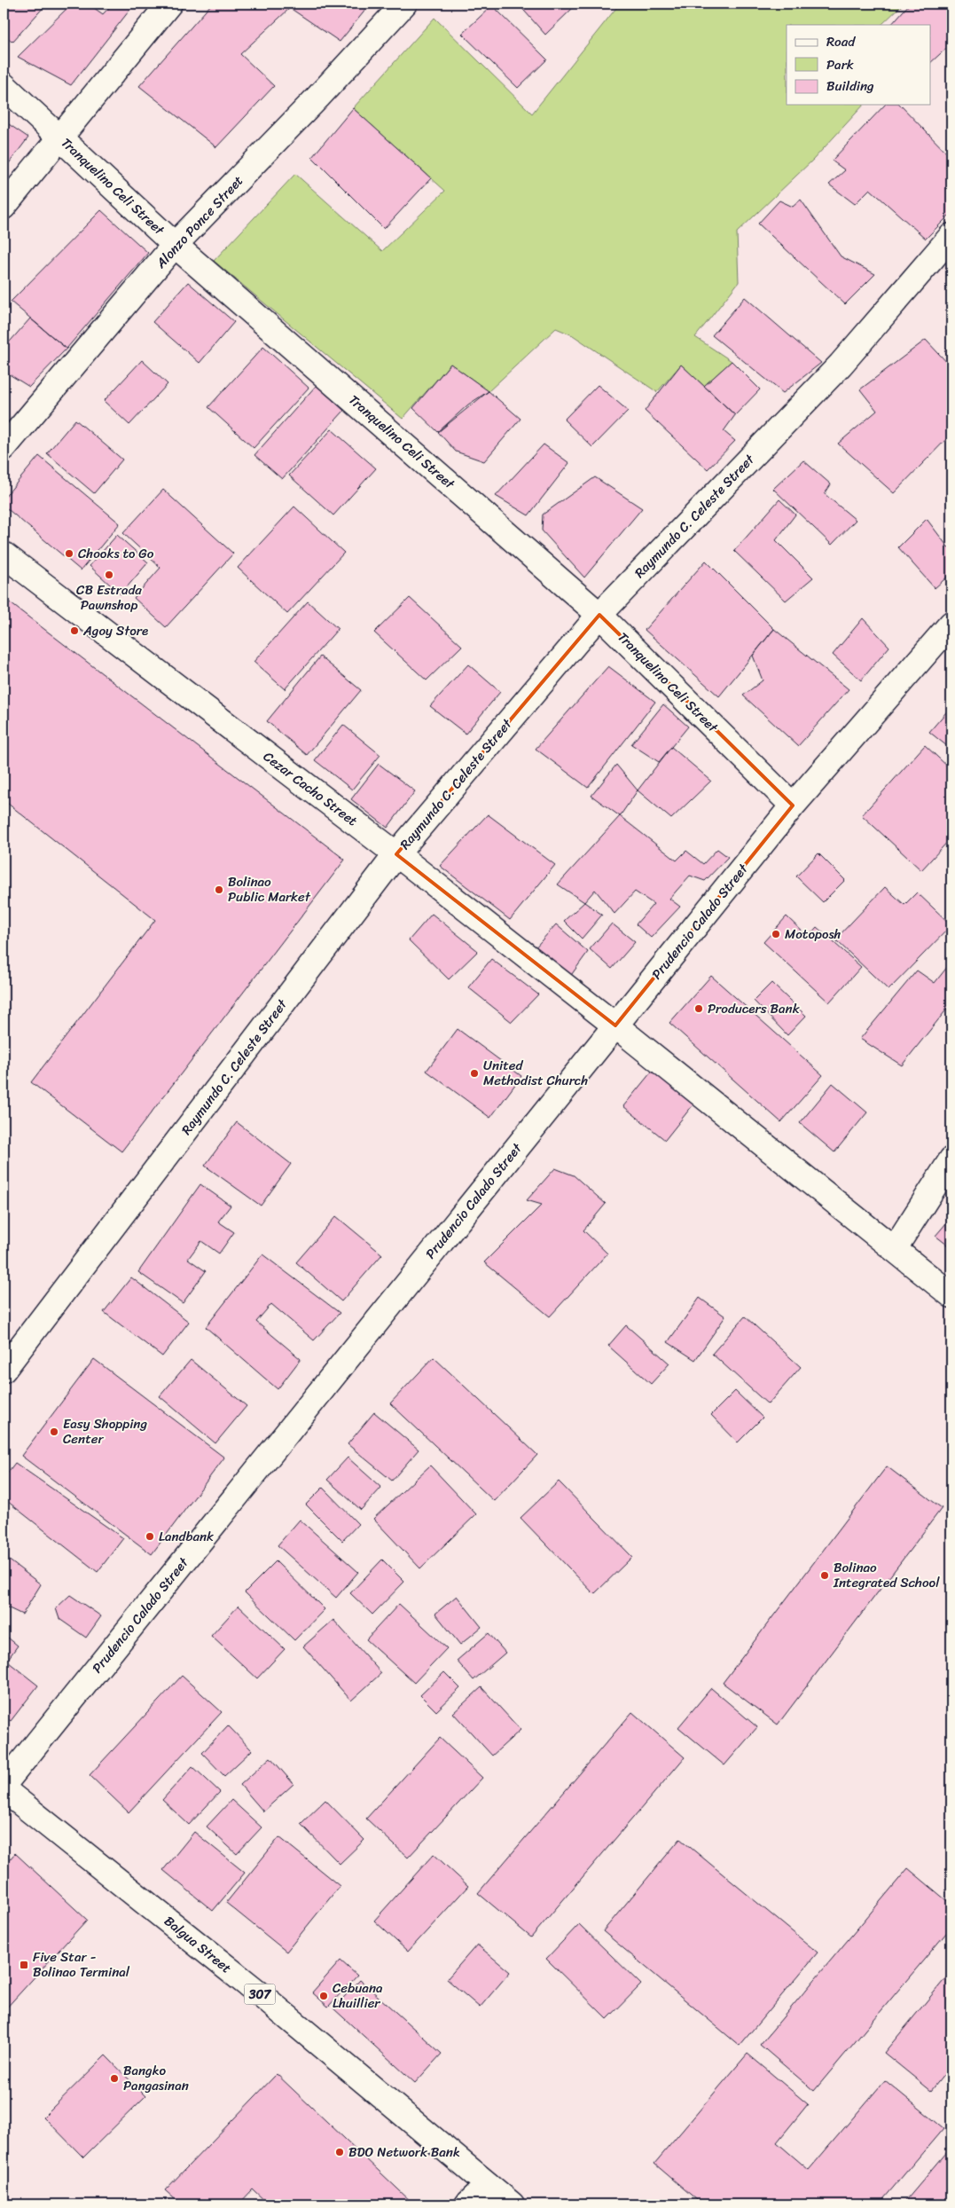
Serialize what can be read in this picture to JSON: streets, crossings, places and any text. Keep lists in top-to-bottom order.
{
  "streets": {
    "street": [
      "Tranquelino Celi Street",
      "Alonzo Ponce Street",
      "Raymundo C. Celeste Street",
      "Cezar Cacho Street",
      "Prudencio Calado Street",
      "Balgua Street",
      "307"
    ]
  },
  "crossings": [
    ["Tranquelino Celi Street", "Alonzo Ponce Street"],
    ["Tranquelino Celi Street", "Raymundo C. Celeste Street"],
    ["Tranquelino Celi Street", "Prudencio Calado Street"],
    ["Raymundo C. Celeste Street", "Cezar Cacho Street"],
    ["Cezar Cacho Street", "Prudencio Calado Street"]
  ],
  "places": {
    "other": [
      "Chooks to Go",
      "CB Estrada Pawnshop",
      "Agoy Store",
      "Bolinao Public Market",
      "Motoposh",
      "Producers Bank",
      "United Methodist Church",
      "Easy Shopping Center",
      "Landbank",
      "Bolinao Integrated School",
      "Cebuana Lhuillier",
      "Bangko Pangasinan",
      "BDO Network Bank"
    ],
    "transit": ["Five Star - Bolinao Terminal"]
  },
  "legend": ["Road", "Park", "Building"]
}
